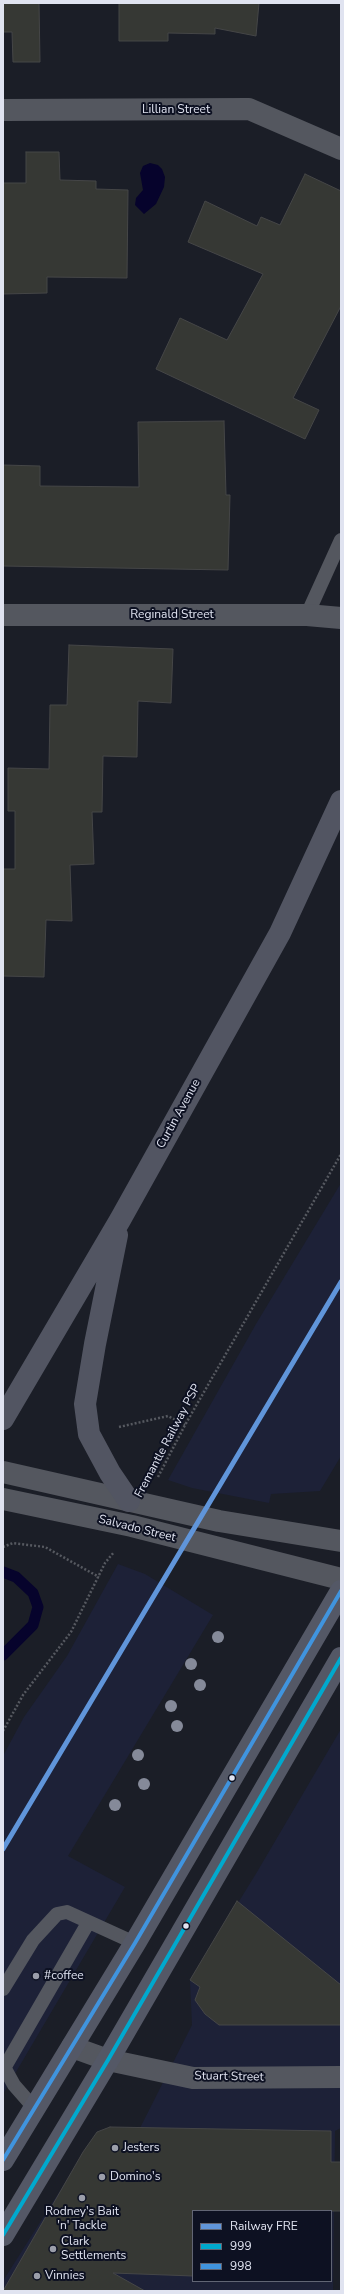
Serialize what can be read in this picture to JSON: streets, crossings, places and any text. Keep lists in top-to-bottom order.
{
  "streets": {
    "main road": ["Curtin Avenue"],
    "street": [
      "Lillian Street",
      "Reginald Street",
      "Salvado Street",
      "Stuart Street"
    ],
    "path": ["Fremantle Railway PSP"]
  },
  "crossings": [
    ["Fremantle Railway PSP", "Salvado Street"]
  ],
  "places": [
    "#coffee",
    "Jesters",
    "Domino's",
    "Rodney's Bait 'n' Tackle",
    "Clark Settlements",
    "Vinnies"
  ],
  "lines": ["rail line FRE", "transit line 998", "transit line 999"],
  "legend": ["Railway FRE", "999", "998"]
}
